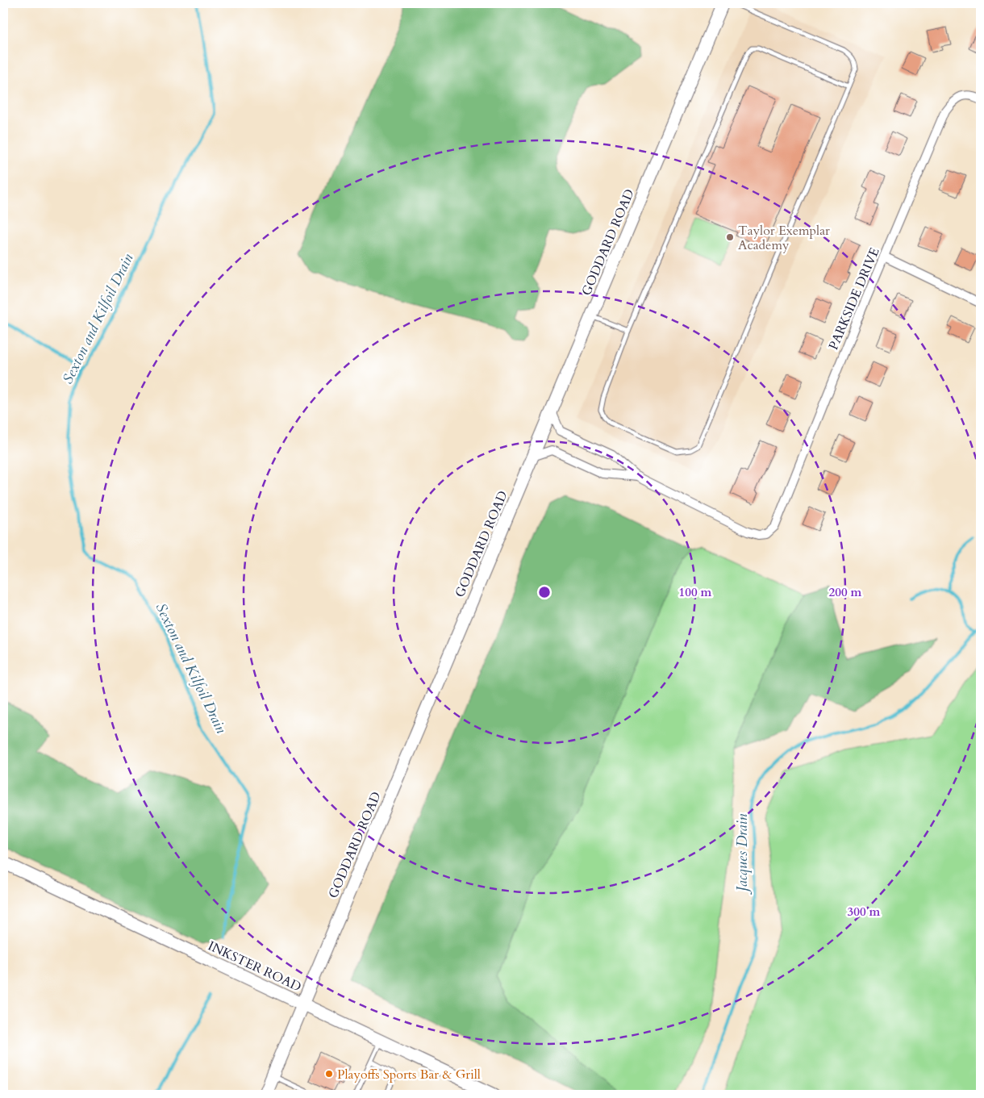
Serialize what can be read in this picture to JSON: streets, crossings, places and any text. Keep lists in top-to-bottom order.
{
  "streets": {
    "main road": ["GODDARD ROAD", "INKSTER ROAD"],
    "street": ["PARKSIDE DRIVE"]
  },
  "crossings": [
    ["GODDARD ROAD", "INKSTER ROAD"]
  ],
  "water": ["Sexton and Kilfoil Drain", "Jacques Drain"],
  "places": ["Taylor Exemplar Academy", "Playoffs Sports Bar & Grill"],
  "rings": ["100 m", "200 m", "300 m"]
}
